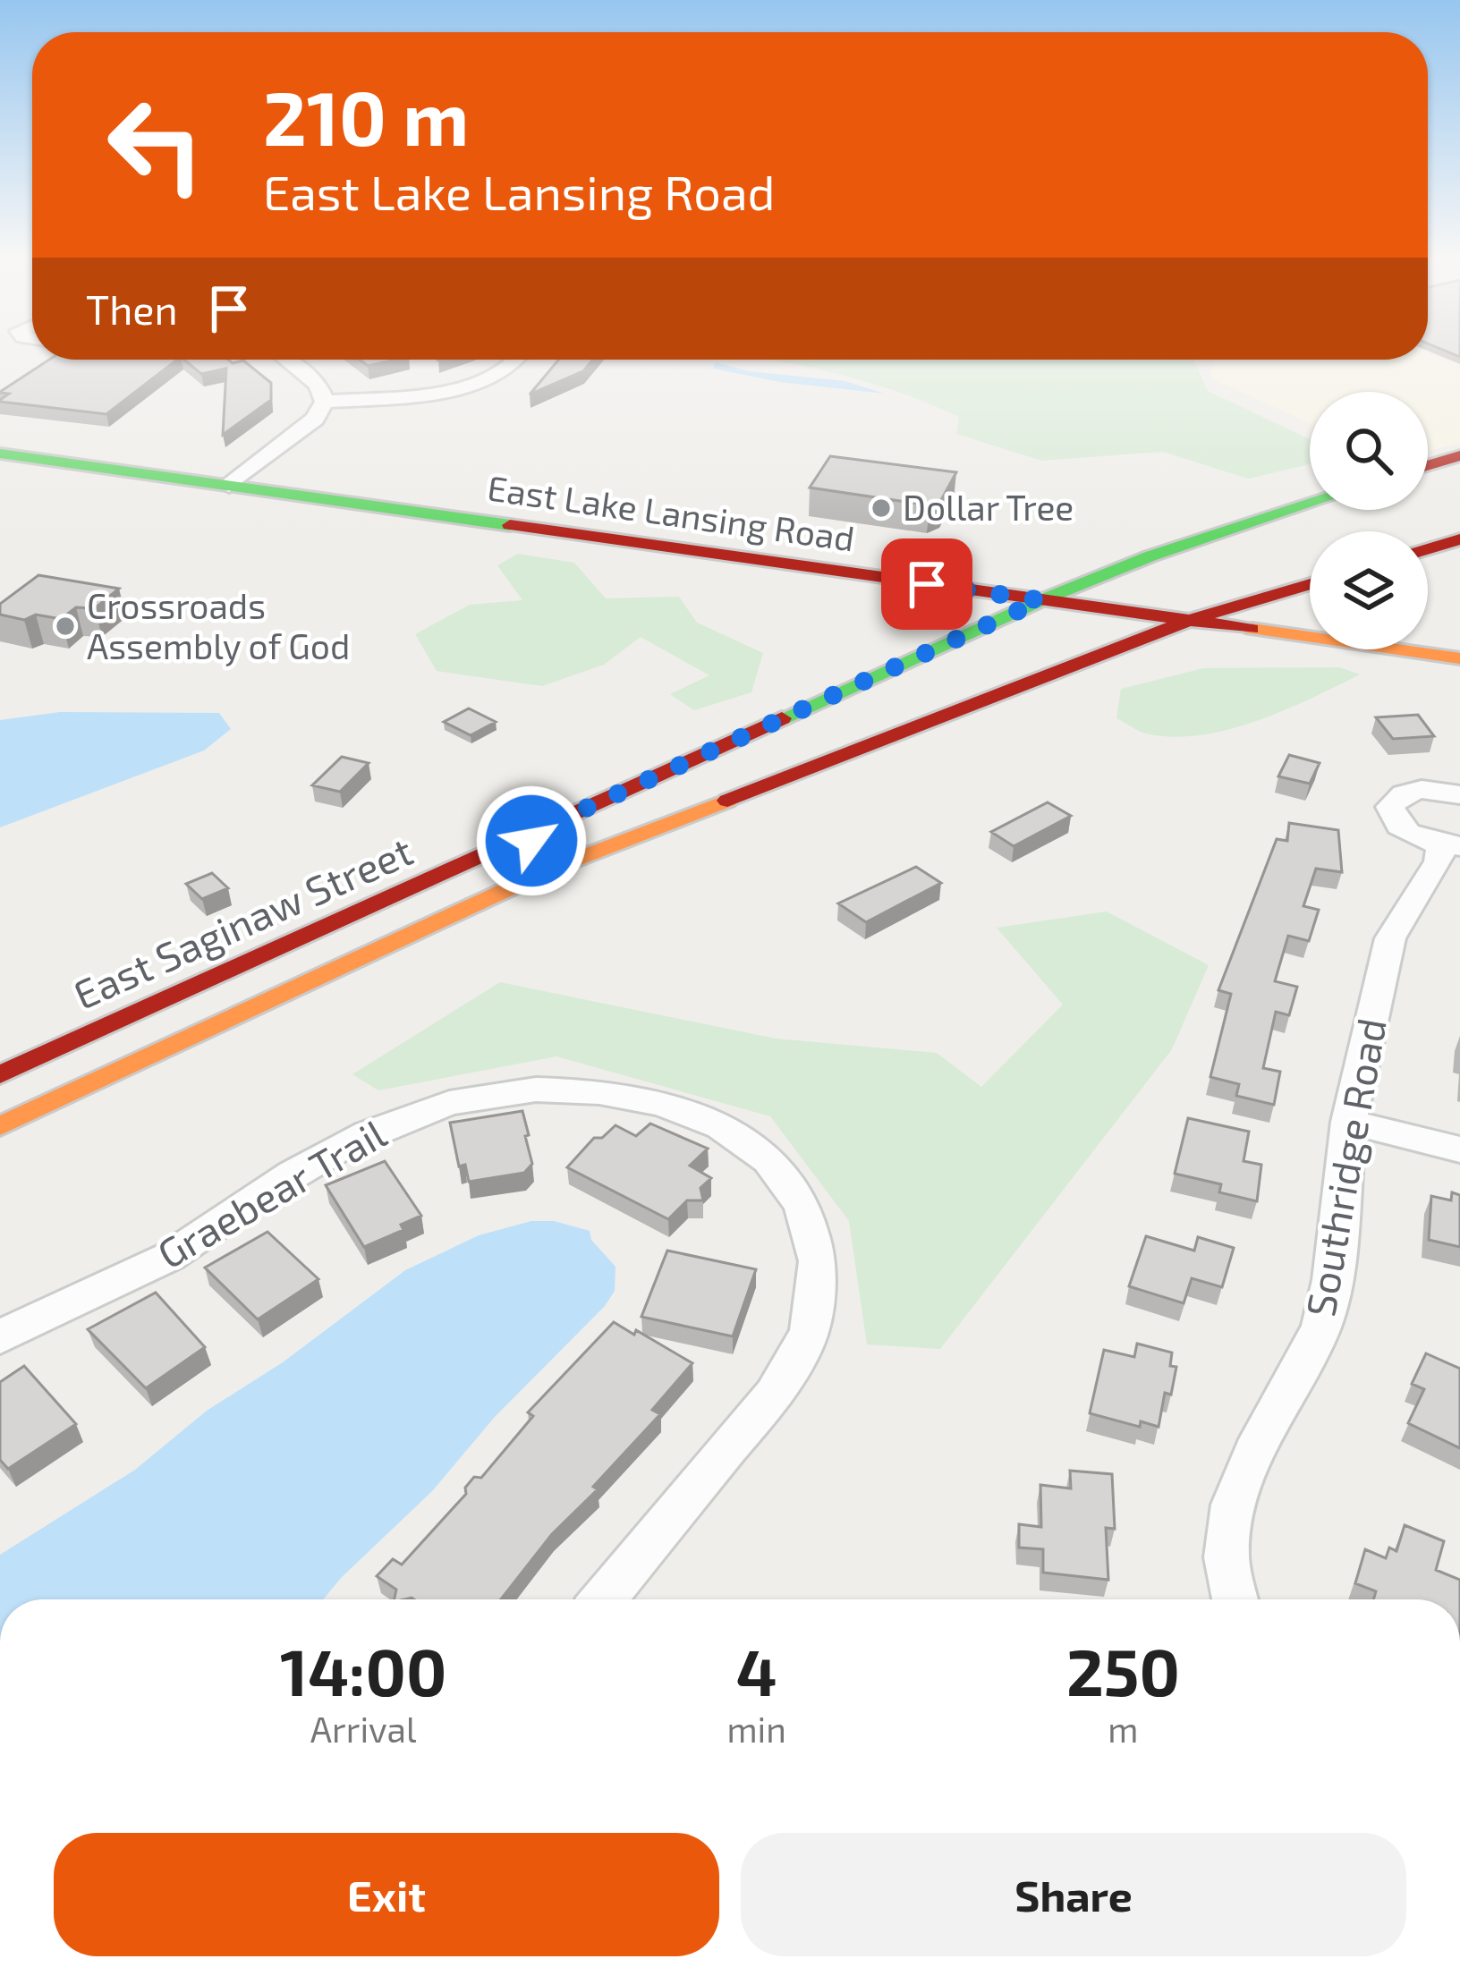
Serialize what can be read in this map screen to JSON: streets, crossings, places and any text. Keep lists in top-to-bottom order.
{
  "streets": {
    "main road": ["East Lake Lansing Road", "East Saginaw Street"],
    "street": ["Southridge Road", "Graebear Trail"]
  },
  "crossings": [
    ["East Lake Lansing Road", "East Saginaw Street"]
  ],
  "places": ["Dollar Tree", "Crossroads Assembly of God"],
  "page": {
    "turn": ["210 m", "East Lake Lansing Road"],
    "then": "Then",
    "eta": [
      "14:00",
      "Arrival",
      "4",
      "min",
      "250",
      "m"
    ],
    "buttons": ["Exit", "Share"]
  }
}
